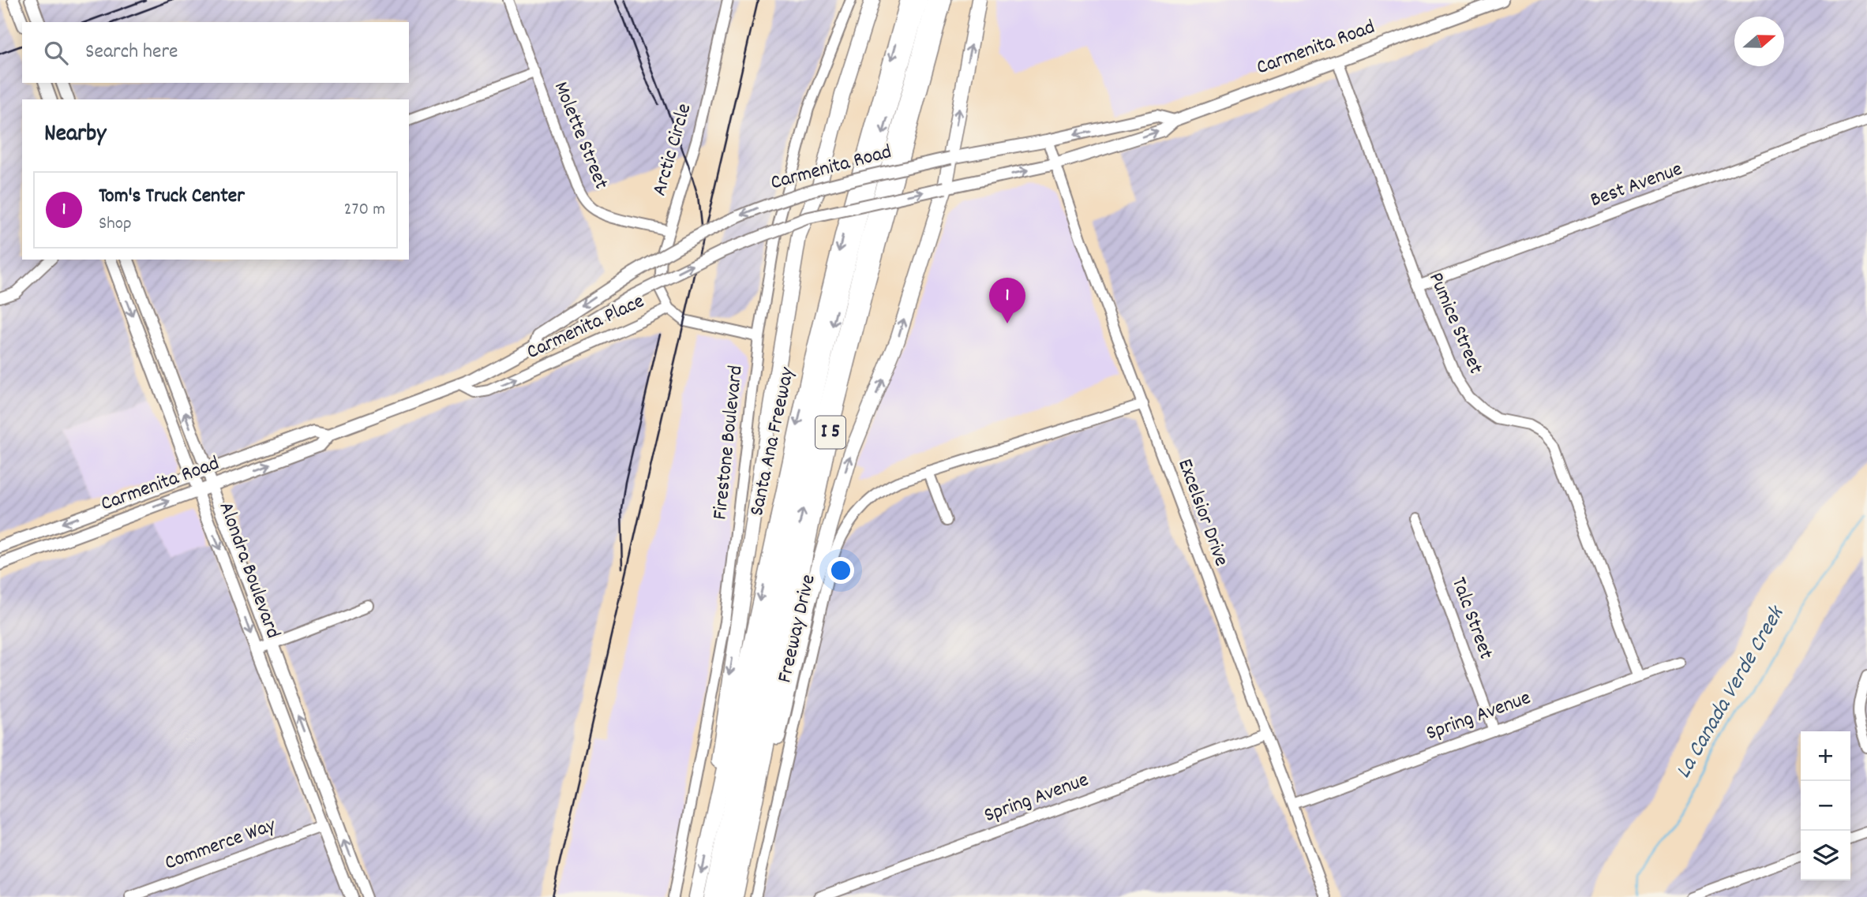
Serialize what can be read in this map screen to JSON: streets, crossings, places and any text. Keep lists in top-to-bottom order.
{
  "streets": {
    "highway": ["I 5", "Santa Ana Freeway"],
    "main road": ["Carmenita Road", "Alondra Boulevard"],
    "street": [
      "Molette Street",
      "Arctic Circle",
      "Best Avenue",
      "Pumice Street",
      "Carmenita Place",
      "Firestone Boulevard",
      "Excelsior Drive",
      "Talc Street",
      "Freeway Drive",
      "Spring Avenue",
      "Commerce Way"
    ]
  },
  "crossings": [
    ["Carmenita Road", "Pumice Street"],
    ["Carmenita Road", "Carmenita Place"],
    ["Carmenita Road", "Excelsior Drive"],
    ["Carmenita Road", "Alondra Boulevard"],
    ["Molette Street", "Arctic Circle"],
    ["Arctic Circle", "Carmenita Place"],
    ["Best Avenue", "Pumice Street"],
    ["Pumice Street", "Spring Avenue"],
    ["Carmenita Place", "Firestone Boulevard"],
    ["Excelsior Drive", "Freeway Drive"],
    ["Excelsior Drive", "Spring Avenue"],
    ["Alondra Boulevard", "Commerce Way"],
    ["Talc Street", "Spring Avenue"]
  ],
  "one_way": ["Carmenita Place"],
  "water": ["La Canada Verde Creek"],
  "north": "right",
  "page": {
    "search": "Search here",
    "heading": "Nearby",
    "list": [
      {
        "mark": "1",
        "name": "Tom's Truck Center",
        "note": "Shop",
        "value": "270 m"
      }
    ],
    "pins": "1",
    "map_buttons": ["+", "−"]
  }
}
